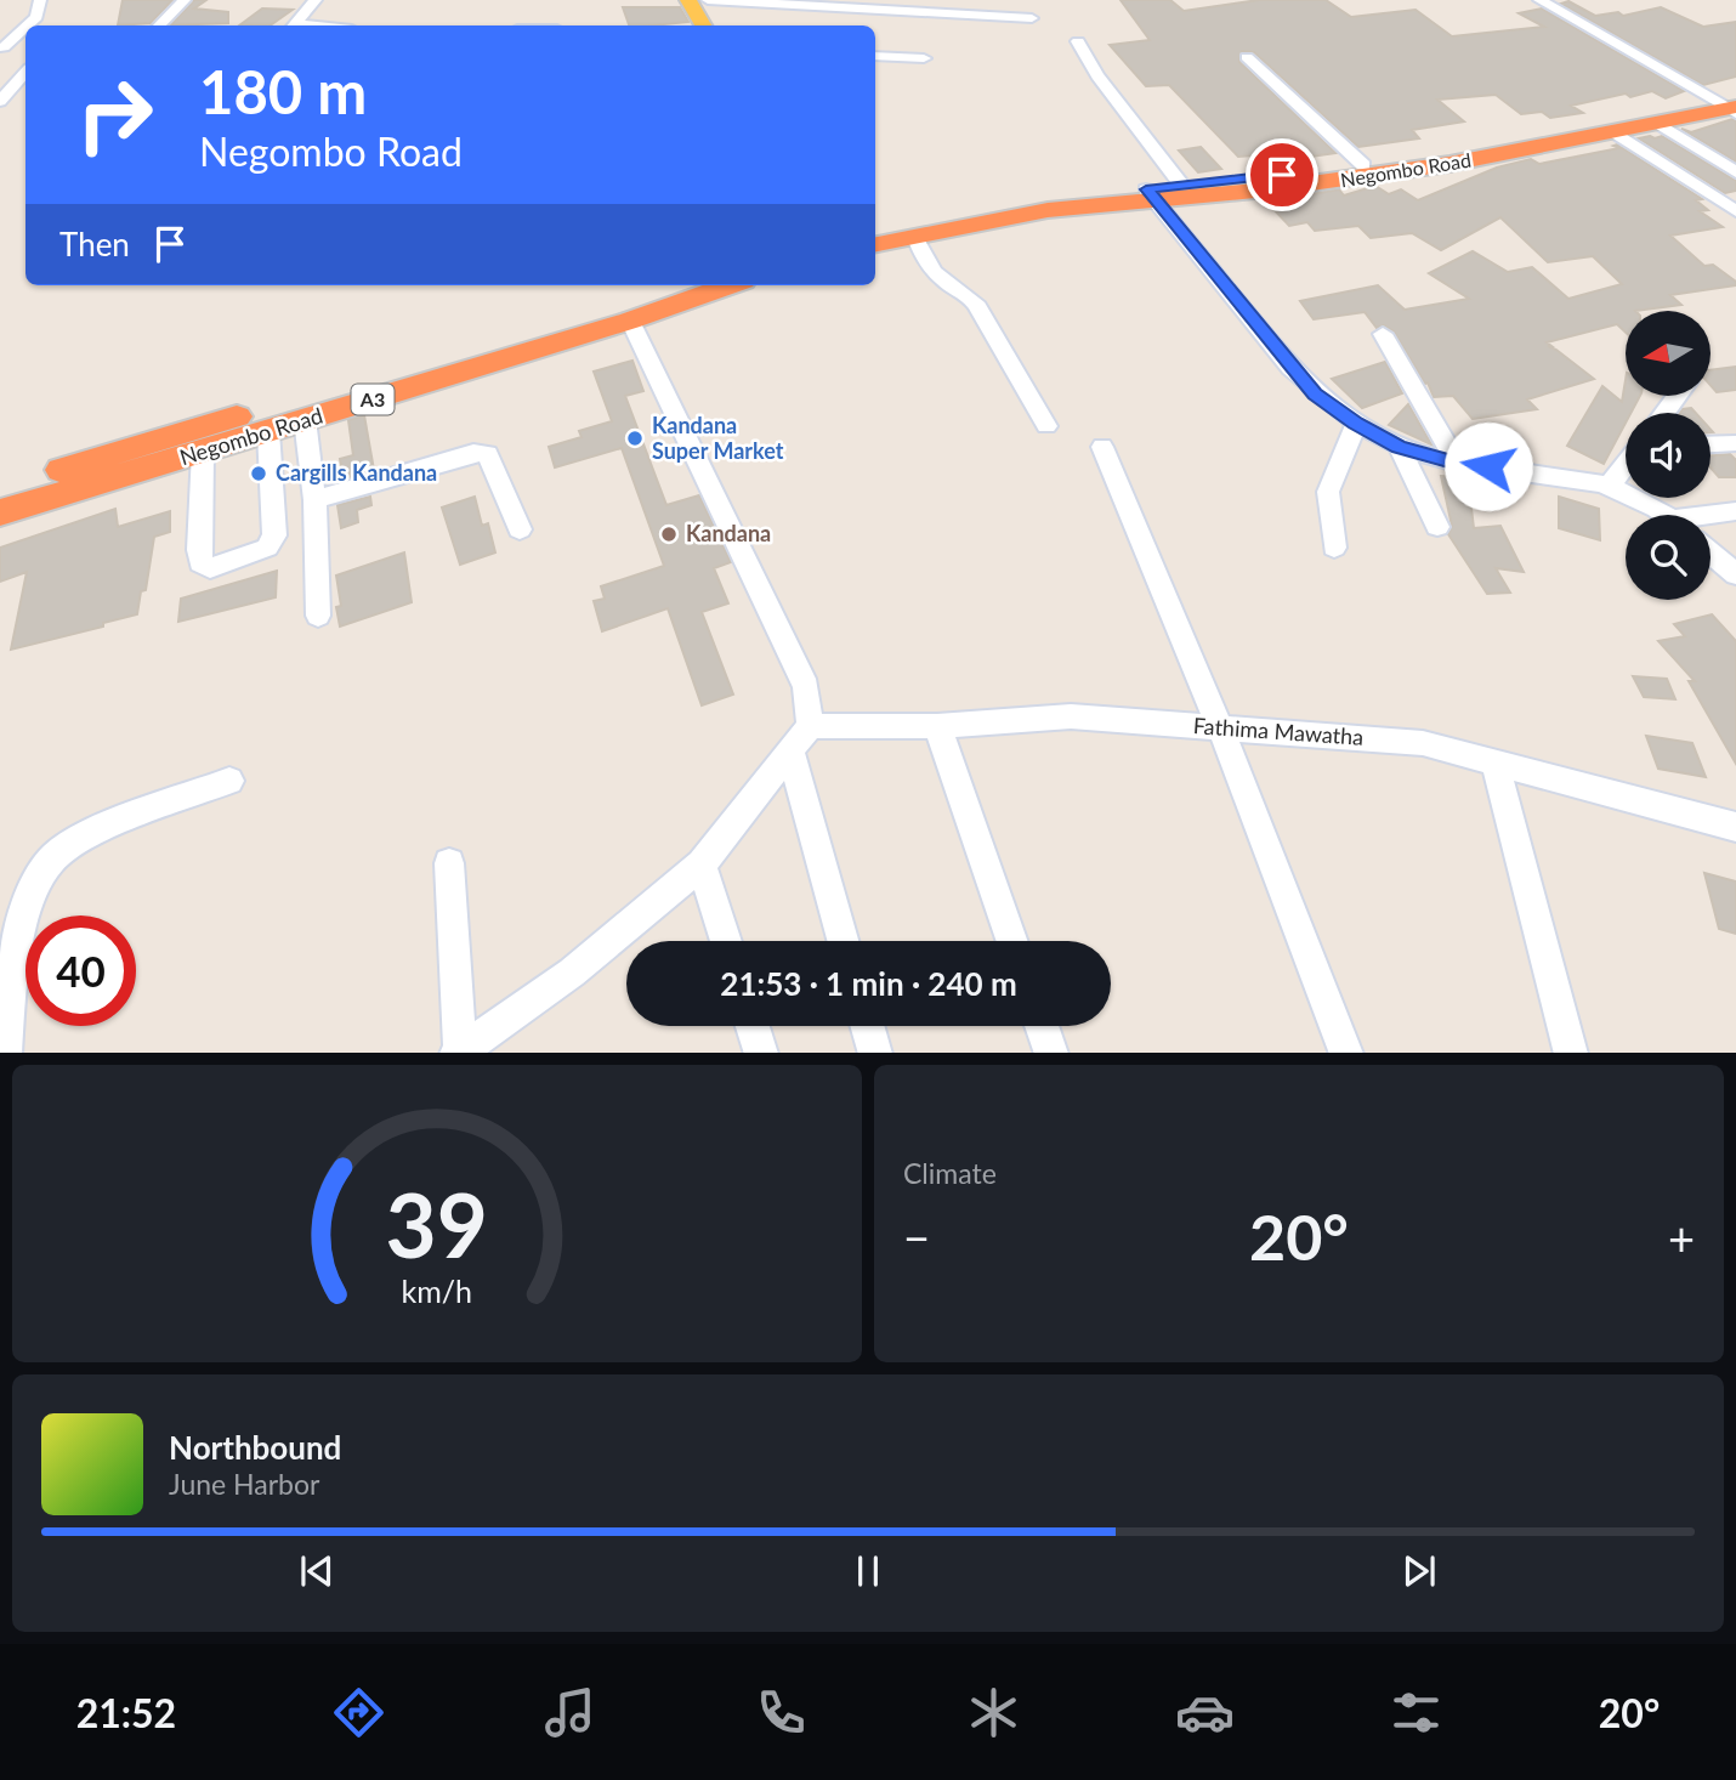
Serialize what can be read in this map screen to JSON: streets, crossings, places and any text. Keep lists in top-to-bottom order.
{
  "streets": {
    "highway": ["Negombo Road", "A3"],
    "street": ["Fathima Mawatha"]
  },
  "places": ["Kandana Super Market", "Cargills Kandana", "Kandana"],
  "north": "left",
  "page": {
    "turn": ["180 m", "Negombo Road"],
    "then": "Then",
    "limit": "40",
    "trip": "21:53 · 1 min · 240 m",
    "tile": "Climate",
    "heat": ["−", "20°", "+"],
    "song": ["Northbound", "June Harbor"],
    "tabs": ["21:52", "20°"],
    "gauge": ["39", "km/h"]
  }
}
